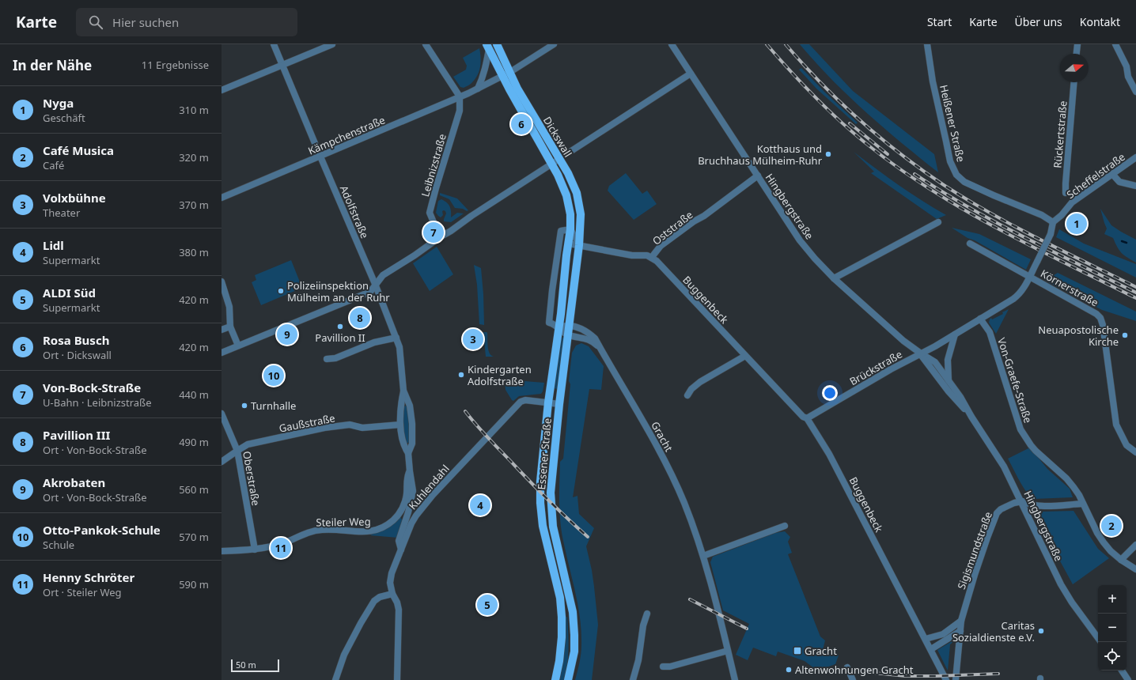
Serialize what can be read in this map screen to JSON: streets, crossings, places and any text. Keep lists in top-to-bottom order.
{
  "streets": {
    "main road": ["Dickswall", "Essener Straße"],
    "street": [
      "Heißener Straße",
      "Rückertstraße",
      "Kämpchenstraße",
      "Leibnizstraße",
      "Scheffelstraße",
      "Hingbergstraße",
      "Adolfstraße",
      "Oststraße",
      "Körnerstraße",
      "Buggenbeck",
      "Brückstraße",
      "Von-Graefe-Straße",
      "Gaußstraße",
      "Gracht",
      "Oberstraße",
      "Kuhlendahl",
      "Steiler Weg",
      "Sigismundstraße"
    ]
  },
  "crossings": [
    ["Heißener Straße", "Scheffelstraße"],
    ["Heißener Straße", "Brückstraße"],
    ["Kämpchenstraße", "Dickswall"],
    ["Kämpchenstraße", "Leibnizstraße"],
    ["Kämpchenstraße", "Adolfstraße"],
    ["Dickswall", "Oststraße"],
    ["Dickswall", "Essener Straße"],
    ["Scheffelstraße", "Brückstraße"],
    ["Hingbergstraße", "Oststraße"],
    ["Hingbergstraße", "Brückstraße"],
    ["Hingbergstraße", "Sigismundstraße"],
    ["Adolfstraße", "Gaußstraße"],
    ["Adolfstraße", "Kuhlendahl"],
    ["Adolfstraße", "Steiler Weg"],
    ["Oststraße", "Buggenbeck"],
    ["Oststraße", "Essener Straße"],
    ["Körnerstraße", "Brückstraße"],
    ["Buggenbeck", "Brückstraße"],
    ["Brückstraße", "Von-Graefe-Straße"],
    ["Gaußstraße", "Oberstraße"],
    ["Gracht", "Essener Straße"],
    ["Essener Straße", "Kuhlendahl"],
    ["Oberstraße", "Steiler Weg"]
  ],
  "places": {
    "other": [
      "Kotthaus und Bruchhaus Mülheim-Ruhr",
      "Polizeiinspektion Mülheim an der Ruhr",
      "Pavillion II",
      "Neuapostolische Kirche",
      "Kindergarten Adolfstraße",
      "Turnhalle",
      "Caritas Sozialdienste e.V.",
      "Altenwohnungen Gracht"
    ],
    "transit": ["Gracht"]
  },
  "scale_bar": "50 m",
  "north": "right",
  "page": {
    "header": "Karte",
    "search": "Hier suchen",
    "nav": [
      "Start",
      "Karte",
      "Über uns",
      "Kontakt"
    ],
    "heading": ["In der Nähe", "11 Ergebnisse"],
    "list": [
      {
        "mark": "1",
        "name": "Nyga",
        "note": "Geschäft",
        "value": "310 m"
      },
      {
        "mark": "2",
        "name": "Café Musica",
        "note": "Café",
        "value": "320 m"
      },
      {
        "mark": "3",
        "name": "Volxbühne",
        "note": "Theater",
        "value": "370 m"
      },
      {
        "mark": "4",
        "name": "Lidl",
        "note": "Supermarkt",
        "value": "380 m"
      },
      {
        "mark": "5",
        "name": "ALDI Süd",
        "note": "Supermarkt",
        "value": "420 m"
      },
      {
        "mark": "6",
        "name": "Rosa Busch",
        "note": "Ort · Dickswall",
        "value": "420 m"
      },
      {
        "mark": "7",
        "name": "Von-Bock-Straße",
        "note": "U-Bahn · Leibnizstraße",
        "value": "440 m"
      },
      {
        "mark": "8",
        "name": "Pavillion III",
        "note": "Ort · Von-Bock-Straße",
        "value": "490 m"
      },
      {
        "mark": "9",
        "name": "Akrobaten",
        "note": "Ort · Von-Bock-Straße",
        "value": "560 m"
      },
      {
        "mark": "10",
        "name": "Otto-Pankok-Schule",
        "note": "Schule",
        "value": "570 m"
      },
      {
        "mark": "11",
        "name": "Henny Schröter",
        "note": "Ort · Steiler Weg",
        "value": "590 m"
      }
    ],
    "pins": [
      "6",
      "1",
      "7",
      "8",
      "9",
      "3",
      "10",
      "4",
      "2",
      "11",
      "5"
    ],
    "map_buttons": ["+", "−"],
    "scale": "50 m"
  }
}
